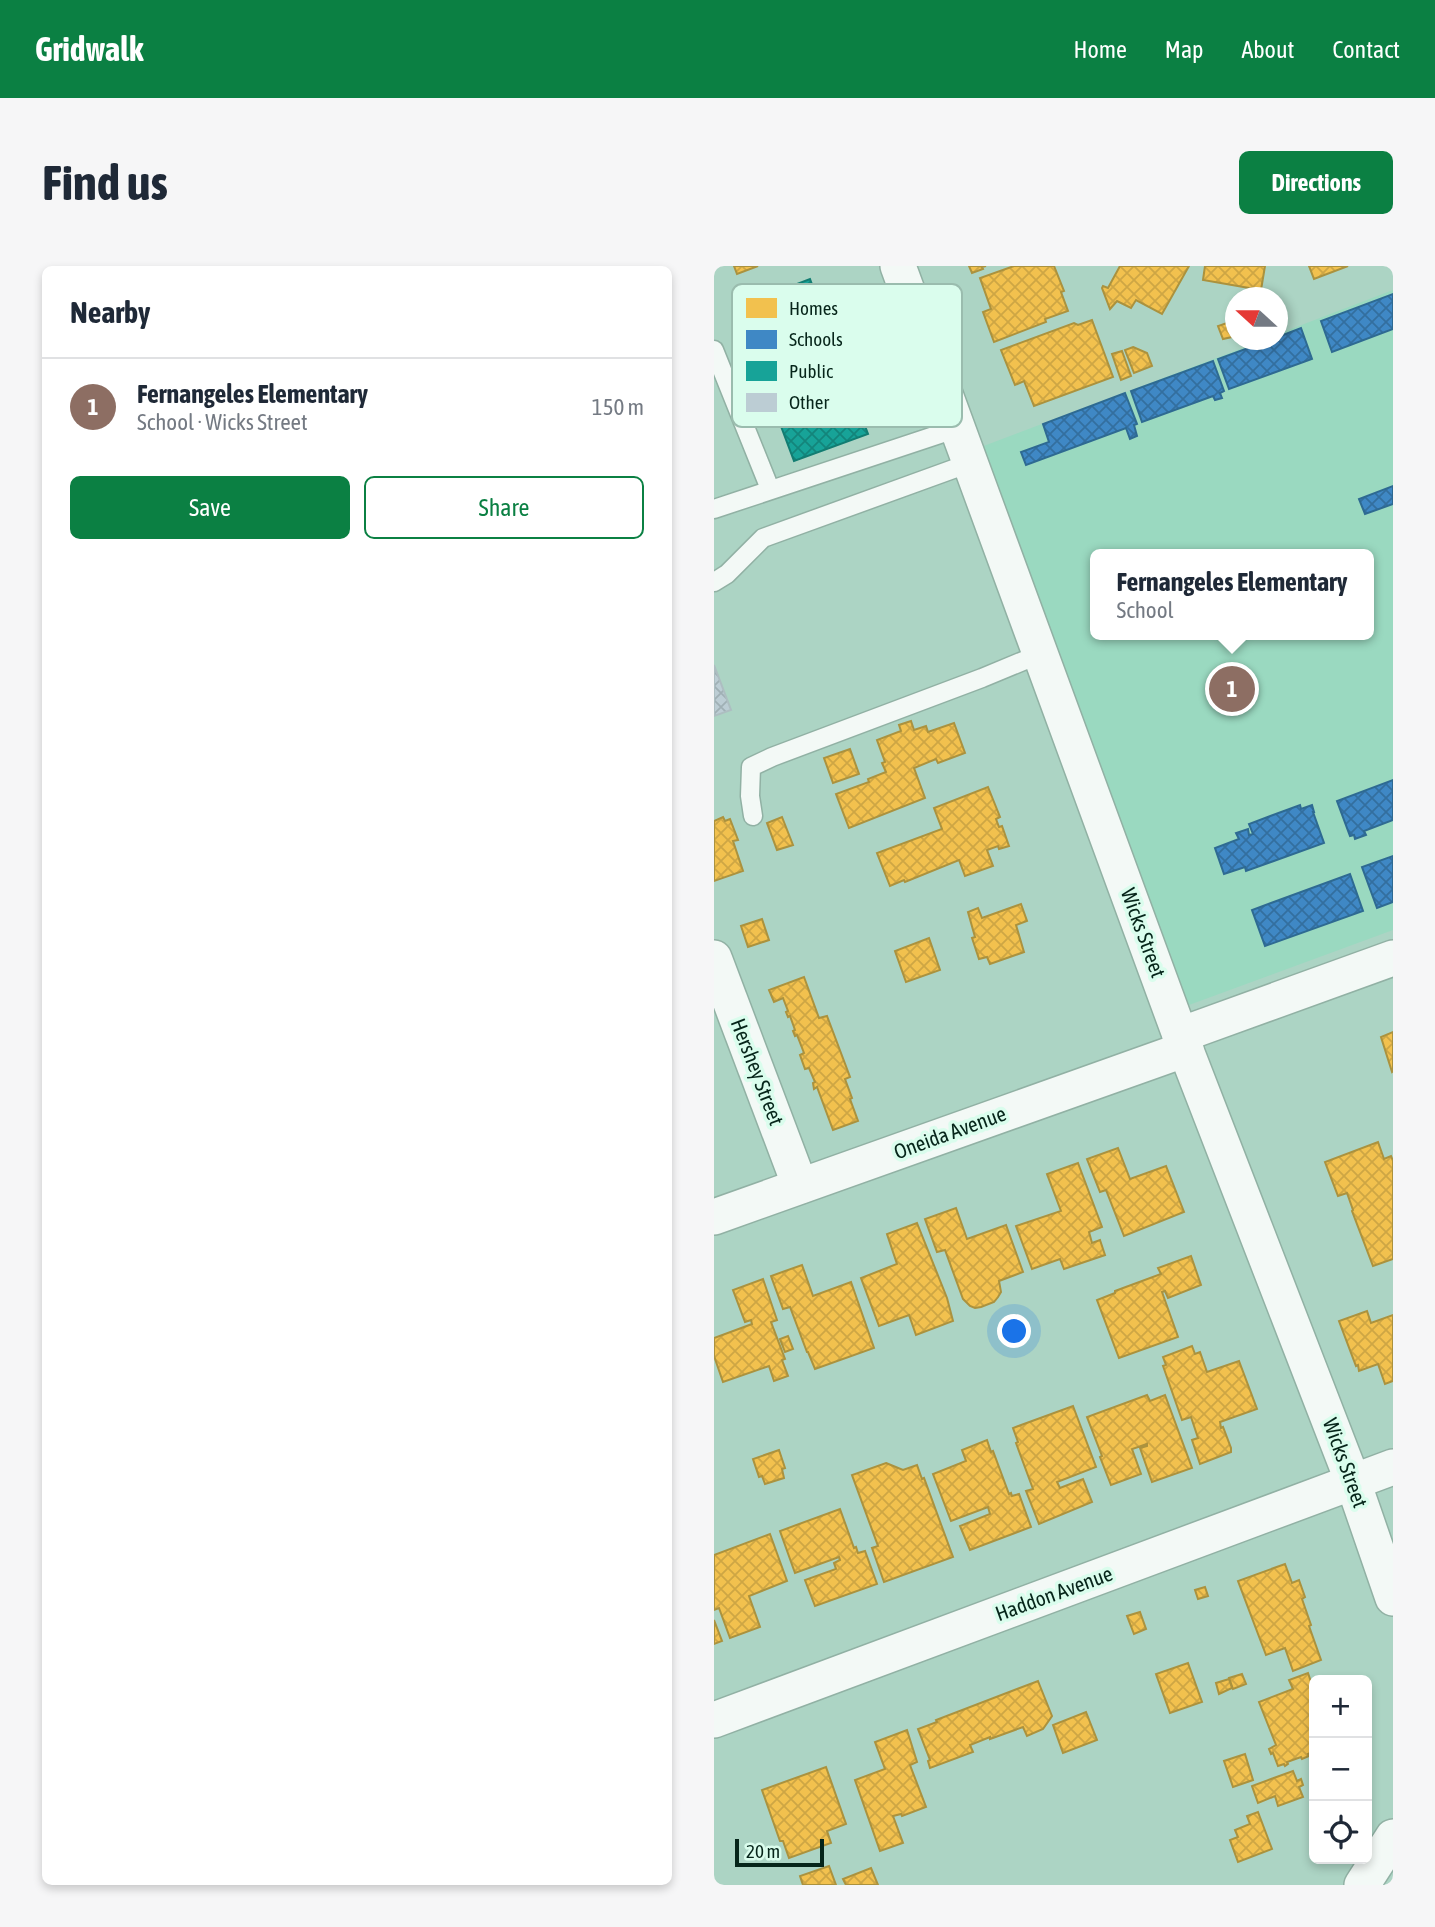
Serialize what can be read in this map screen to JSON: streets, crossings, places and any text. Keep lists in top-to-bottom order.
{
  "streets": {
    "street": [
      "Wicks Street",
      "Hershey Street",
      "Oneida Avenue",
      "Haddon Avenue"
    ]
  },
  "crossings": [
    ["Wicks Street", "Oneida Avenue"],
    ["Wicks Street", "Haddon Avenue"],
    ["Hershey Street", "Oneida Avenue"]
  ],
  "legend": [
    "Homes",
    "Schools",
    "Public",
    "Other"
  ],
  "scale_bar": "20 m",
  "north": "left",
  "page": {
    "header": "Gridwalk",
    "nav": [
      "Home",
      "Map",
      "About",
      "Contact"
    ],
    "buttons": [
      "Directions",
      ["Save", "Share"]
    ],
    "title": "Find us",
    "heading": "Nearby",
    "list": [
      {
        "mark": "1",
        "name": "Fernangeles Elementary",
        "note": "School · Wicks Street",
        "value": "150 m"
      }
    ],
    "popup": ["Fernangeles Elementary", "School"],
    "pins": "1",
    "map_buttons": ["+", "−"],
    "scale": "20 m"
  }
}
